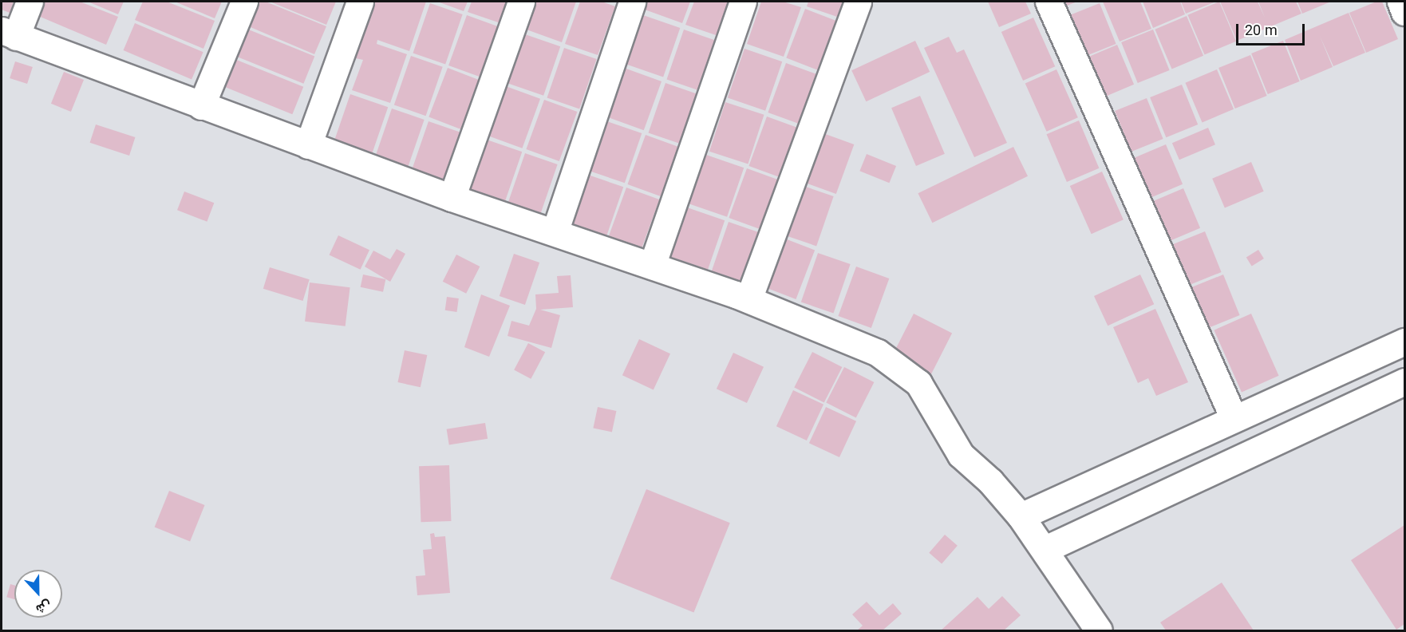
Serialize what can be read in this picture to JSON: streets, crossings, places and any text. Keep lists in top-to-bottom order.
{
  "scale_bar": "20 m",
  "north": "bottom"
}
